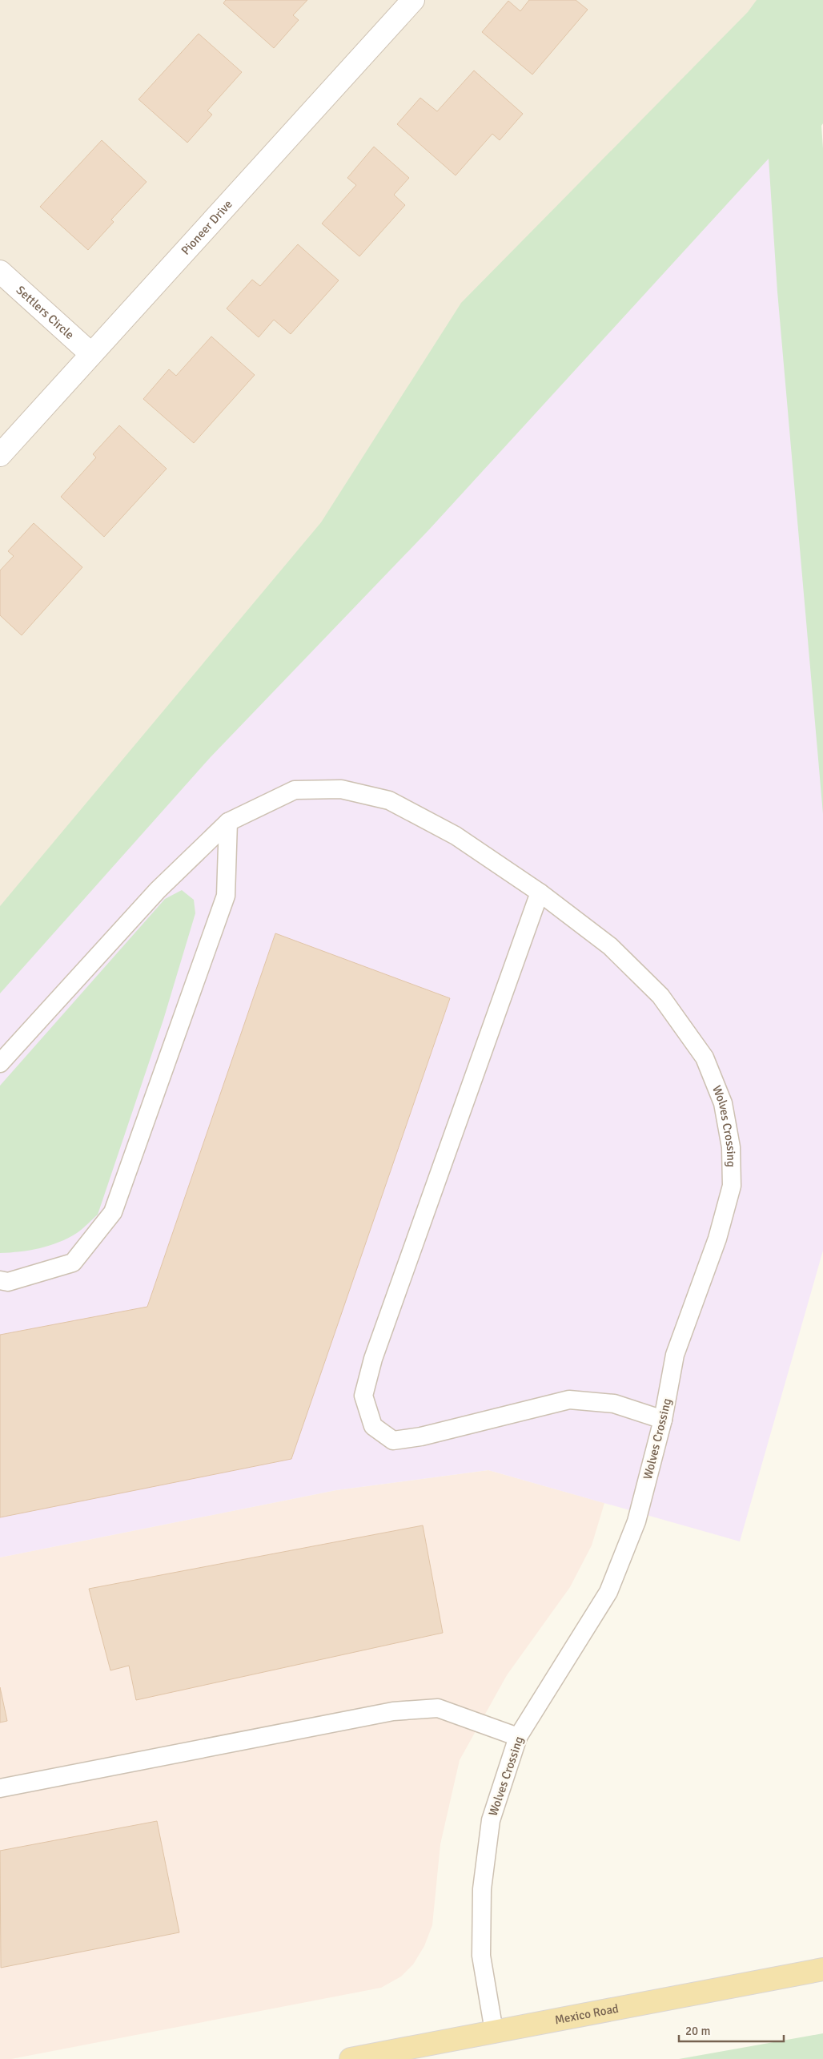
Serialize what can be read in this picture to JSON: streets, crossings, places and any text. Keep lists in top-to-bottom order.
{
  "streets": {
    "main road": ["Mexico Road"],
    "street": ["Pioneer Drive", "Settlers Circle"],
    "lane": ["Wolves Crossing"]
  },
  "crossings": [
    ["Pioneer Drive", "Settlers Circle"],
    ["Wolves Crossing", "Mexico Road"]
  ],
  "scale_bar": "20 m"
}
